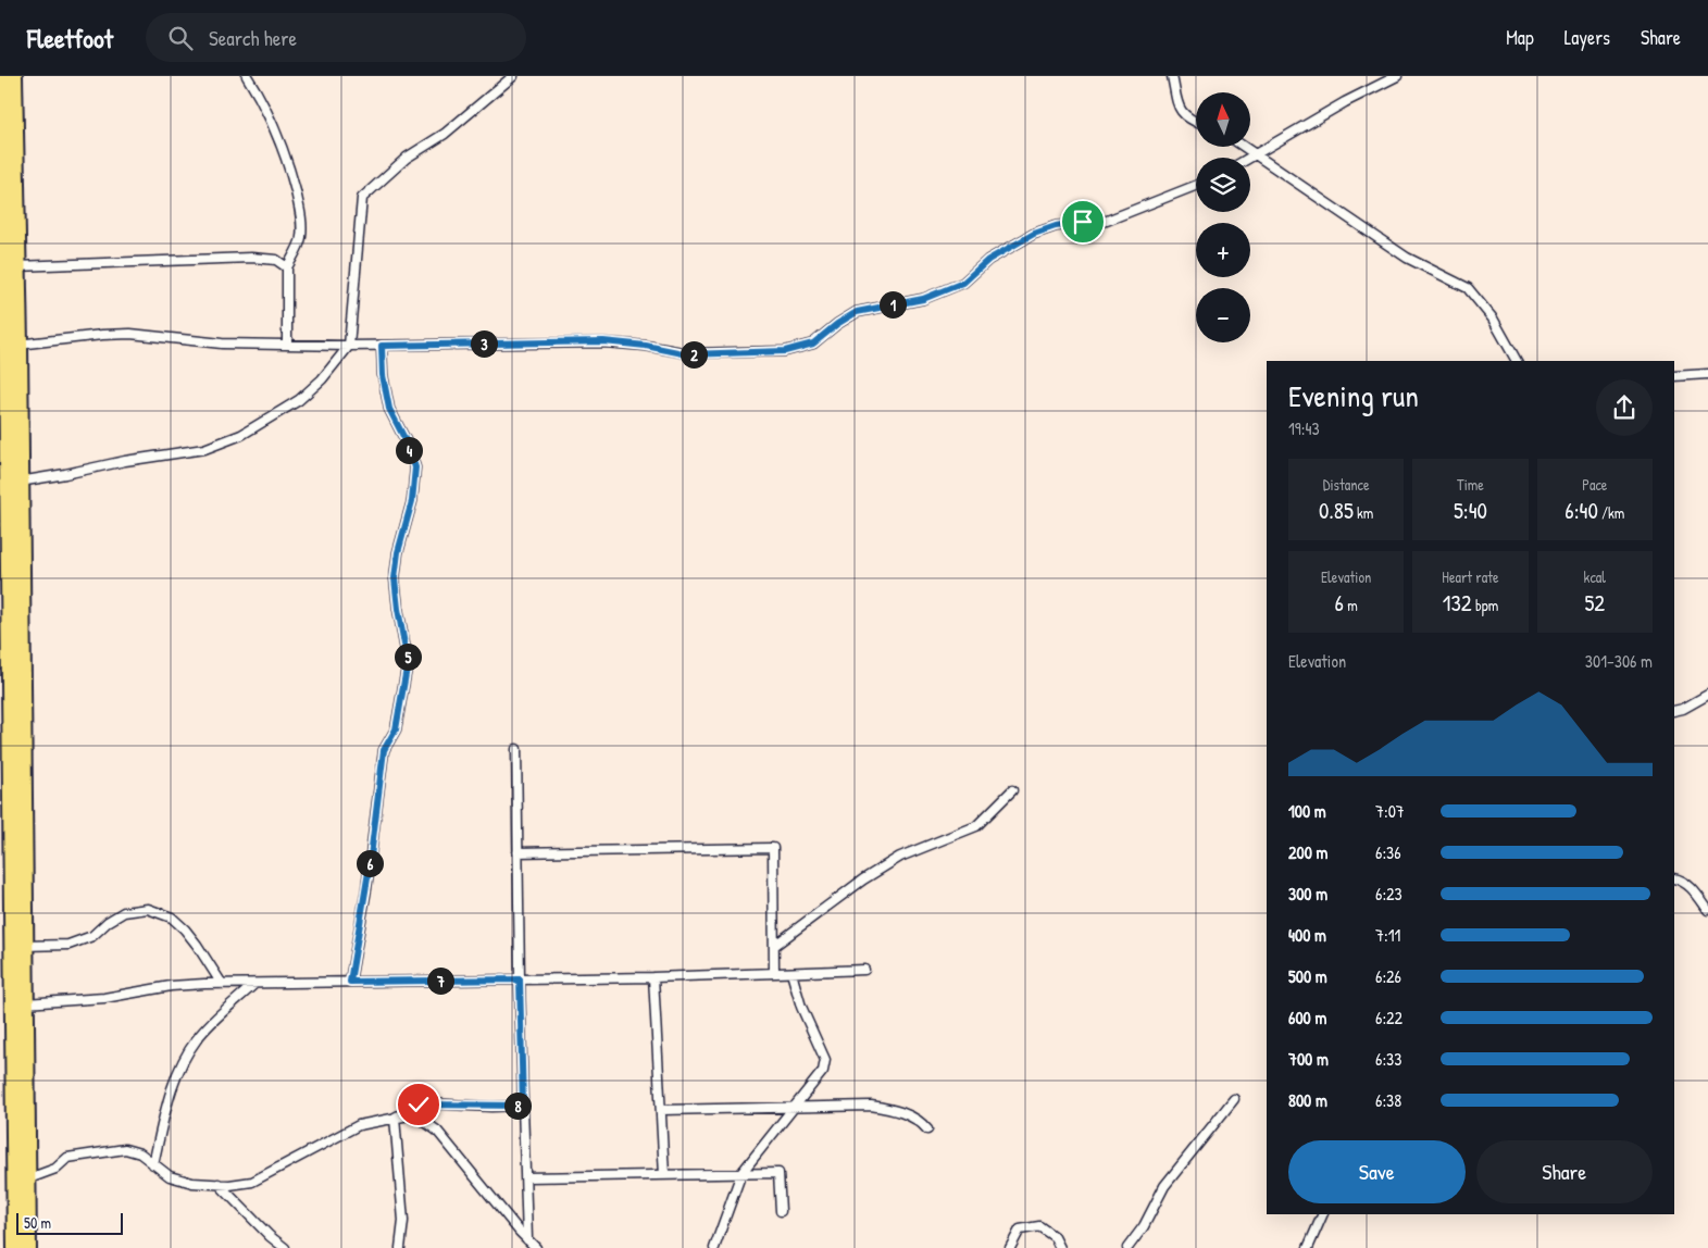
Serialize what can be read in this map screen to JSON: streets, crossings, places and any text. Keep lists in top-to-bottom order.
{
  "scale_bar": "50 m",
  "north": "top",
  "page": {
    "header": "Fleetfoot",
    "search": "Search here",
    "nav": ["Map", "Layers", "Share"],
    "map_buttons": ["+", "−"],
    "pins": [
      "1",
      "3",
      "2",
      "4",
      "5",
      "6",
      "7",
      "8"
    ],
    "heading": ["Evening run", "19:43"],
    "stats": [
      ["Distance", "0.85 km"],
      ["Time", "5:40"],
      ["Pace", "6:40 /km"],
      ["Elevation", "6 m"],
      ["Heart rate", "132 bpm"],
      ["kcal", "52"]
    ],
    "chart": ["Elevation", "301–306 m"],
    "list": [
      {
        "name": "100 m",
        "note": "7:07"
      },
      {
        "name": "200 m",
        "note": "6:36"
      },
      {
        "name": "300 m",
        "note": "6:23"
      },
      {
        "name": "400 m",
        "note": "7:11"
      },
      {
        "name": "500 m",
        "note": "6:26"
      },
      {
        "name": "600 m",
        "note": "6:22"
      },
      {
        "name": "700 m",
        "note": "6:33"
      },
      {
        "name": "800 m",
        "note": "6:38"
      }
    ],
    "buttons": ["Save", "Share"],
    "scale": "50 m"
  }
}
